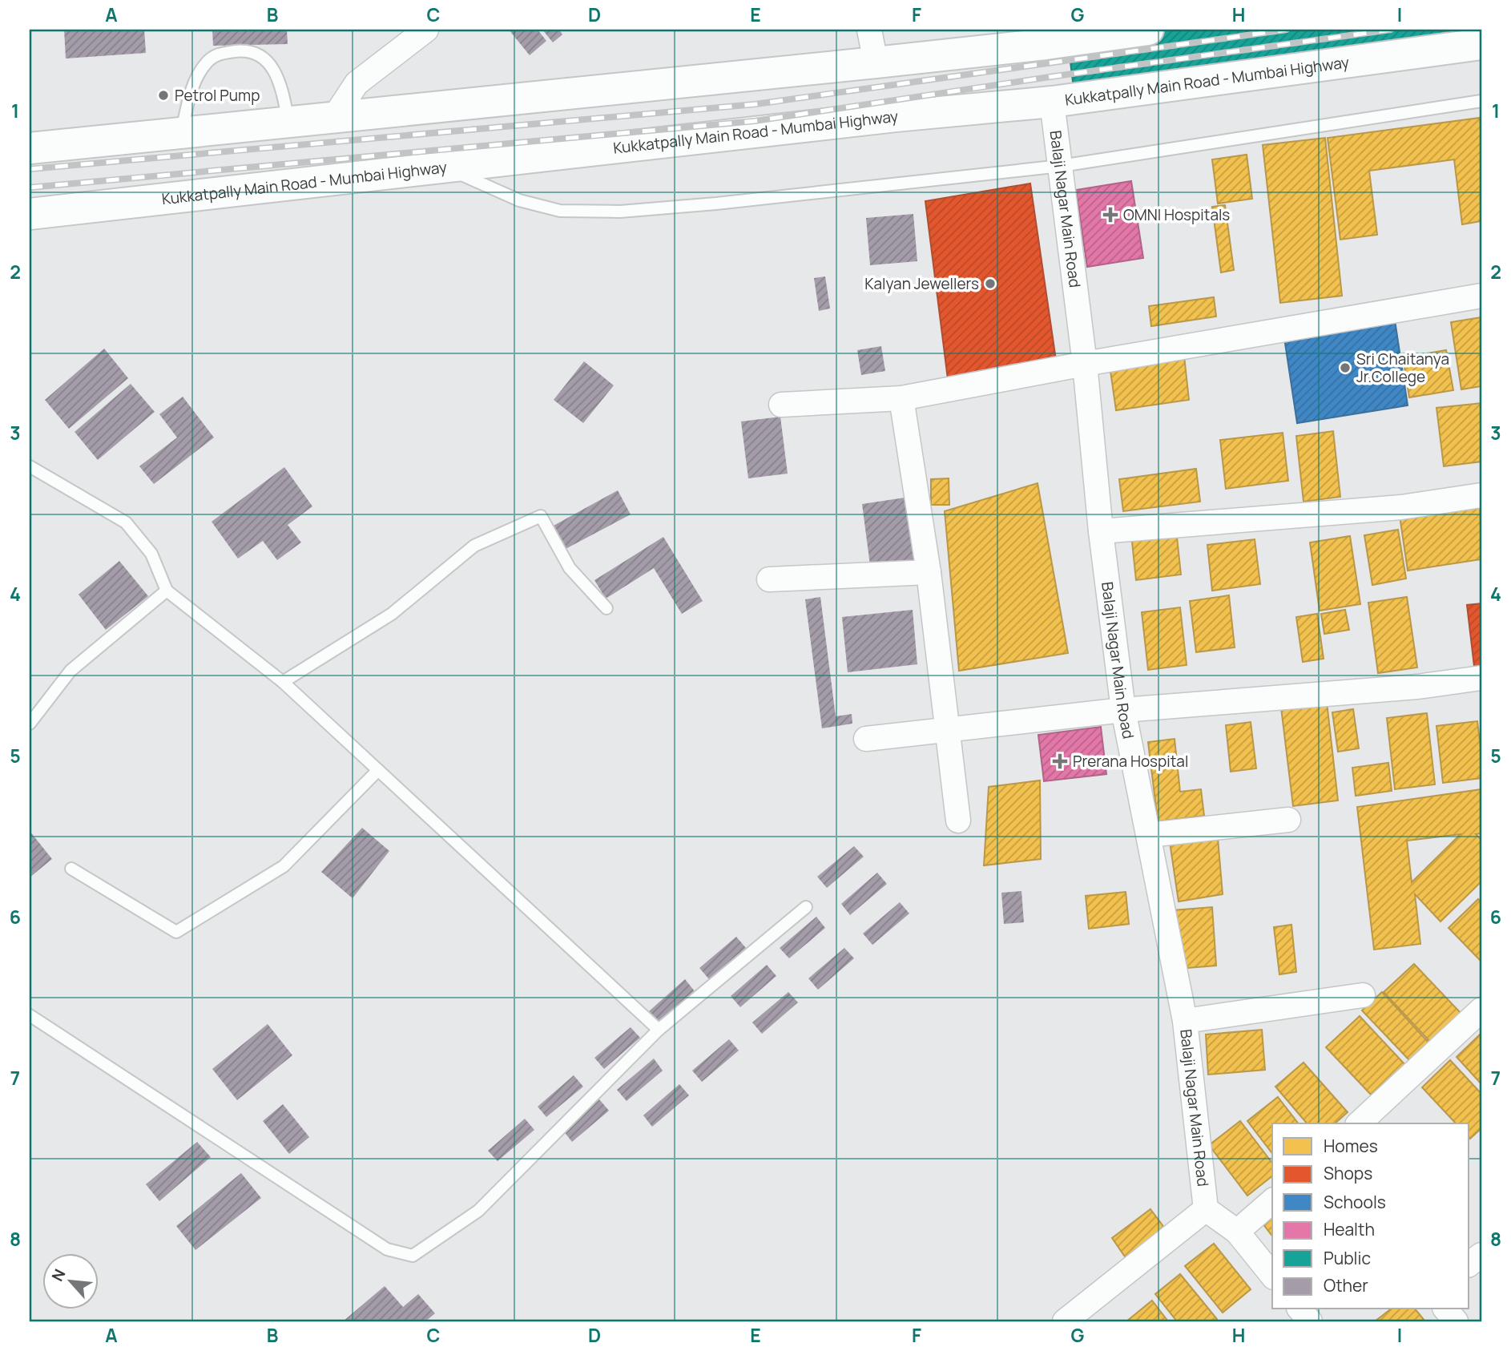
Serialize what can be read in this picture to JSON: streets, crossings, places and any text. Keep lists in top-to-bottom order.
{
  "streets": {
    "highway": ["Kukkatpally Main Road - Mumbai Highway"],
    "street": ["Balaji Nagar Main Road"]
  },
  "crossings": [
    ["Kukkatpally Main Road - Mumbai Highway", "Balaji Nagar Main Road"]
  ],
  "places": {
    "other": ["Petrol Pump", "Kalyan Jewellers", "Sri Chaitanya Jr.College"],
    "health": ["OMNI Hospitals", "Prerana Hospital"]
  },
  "legend": [
    "Homes",
    "Shops",
    "Schools",
    "Health",
    "Public",
    "Other"
  ],
  "north": "top left",
  "grid": {
    "columns": [
      "A",
      "B",
      "C",
      "D",
      "E",
      "F",
      "G",
      "H",
      "I"
    ],
    "rows": [
      "1",
      "2",
      "3",
      "4",
      "5",
      "6",
      "7",
      "8"
    ]
  }
}
